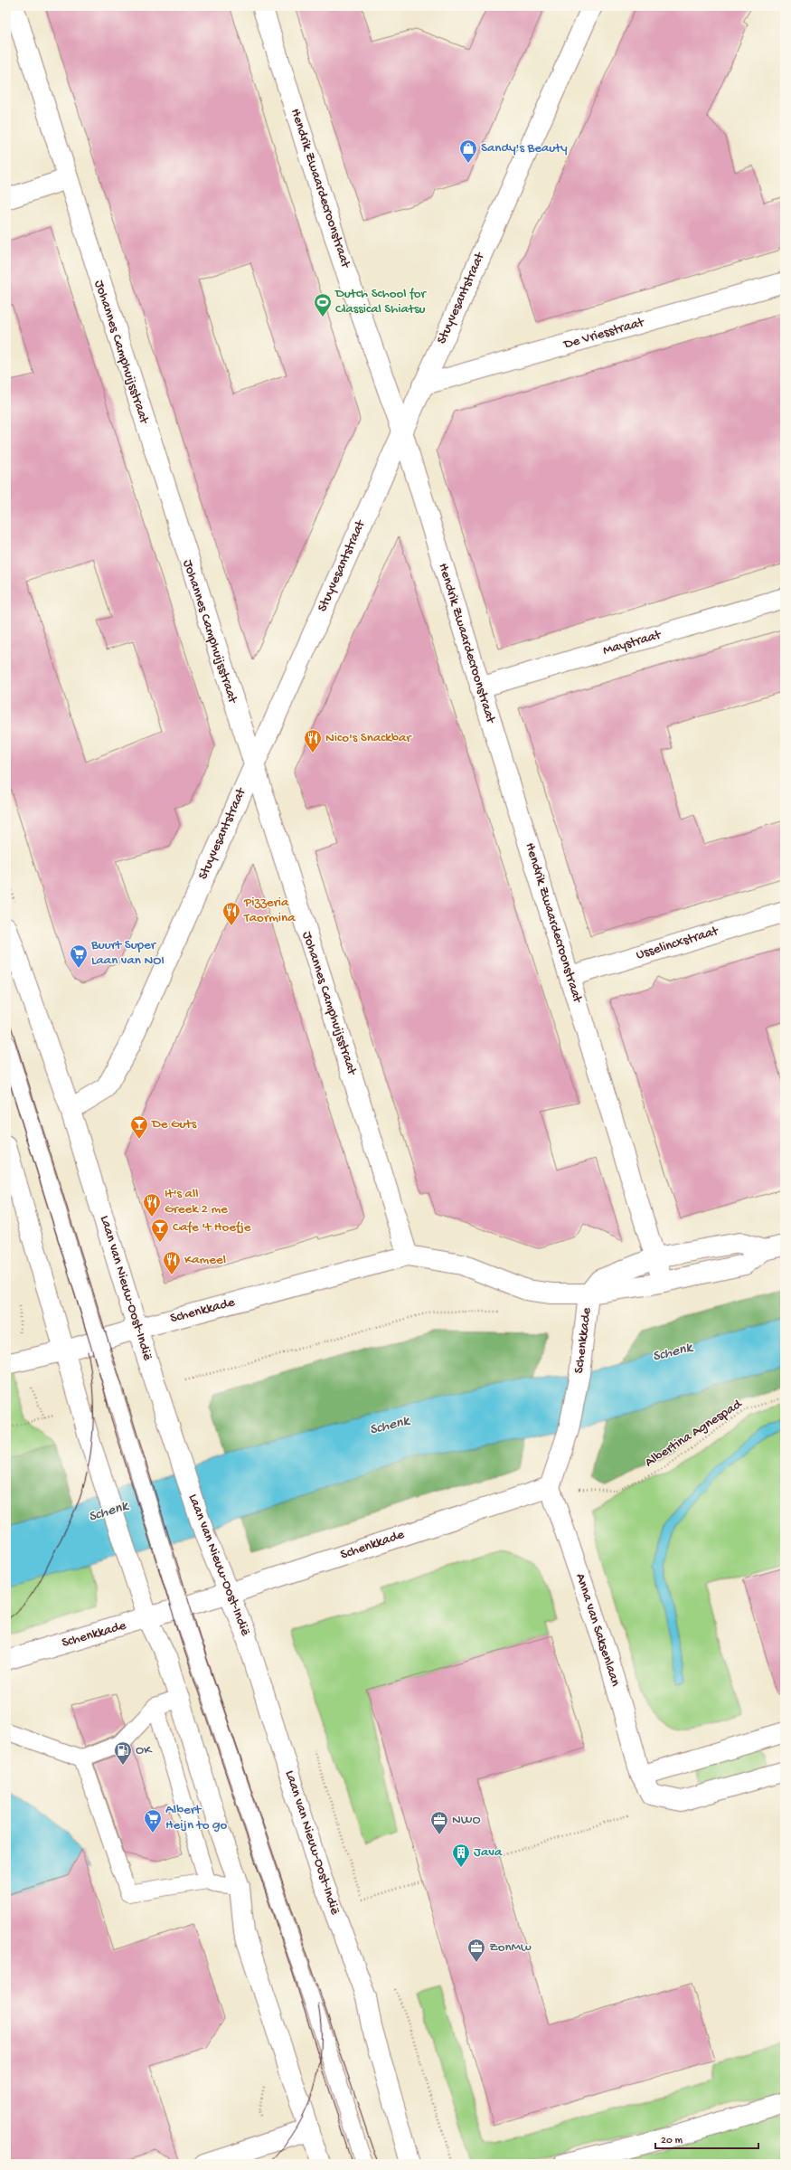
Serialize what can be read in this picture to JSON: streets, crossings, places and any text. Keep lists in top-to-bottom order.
{
  "streets": {
    "street": [
      "Hendrik Zwaardecroonstraat",
      "Stuyvesantstraat",
      "De Vriesstraat",
      "Johannes Camphuijsstraat",
      "Maystraat",
      "Usselincxstraat",
      "Laan van Nieuw-Oost-Indië",
      "Schenkkade",
      "Anna van Saksenlaan"
    ],
    "path": ["Albertina Agnespad"]
  },
  "crossings": [
    ["Hendrik Zwaardecroonstraat", "Stuyvesantstraat"],
    ["Hendrik Zwaardecroonstraat", "Maystraat"],
    ["Hendrik Zwaardecroonstraat", "Usselincxstraat"],
    ["Hendrik Zwaardecroonstraat", "Schenkkade"],
    ["Stuyvesantstraat", "De Vriesstraat"],
    ["Stuyvesantstraat", "Johannes Camphuijsstraat"],
    ["Stuyvesantstraat", "Laan van Nieuw-Oost-Indië"],
    ["Johannes Camphuijsstraat", "Schenkkade"],
    ["Laan van Nieuw-Oost-Indië", "Schenkkade"],
    ["Schenkkade", "Albertina Agnespad"],
    ["Schenkkade", "Anna van Saksenlaan"],
    ["Albertina Agnespad", "Anna van Saksenlaan"]
  ],
  "water": ["Schenk"],
  "places": {
    "shop": ["Sandy's Beauty"],
    "sports": ["Dutch School for Classical Shiatsu"],
    "restaurant": [
      "Nico's Snackbar",
      "Pizzeria Taormina",
      "It's all Greek 2 me",
      "Kameel"
    ],
    "supermarket": ["Buurt Super Laan van NOI", "Albert Heijn to go"],
    "bar": ["De Guts", "Cafe 't Hoefje"],
    "fuel station": ["OK"],
    "office": ["NWO", "ZonMw"],
    "building": ["Java"]
  },
  "scale_bar": "20 m"
}
